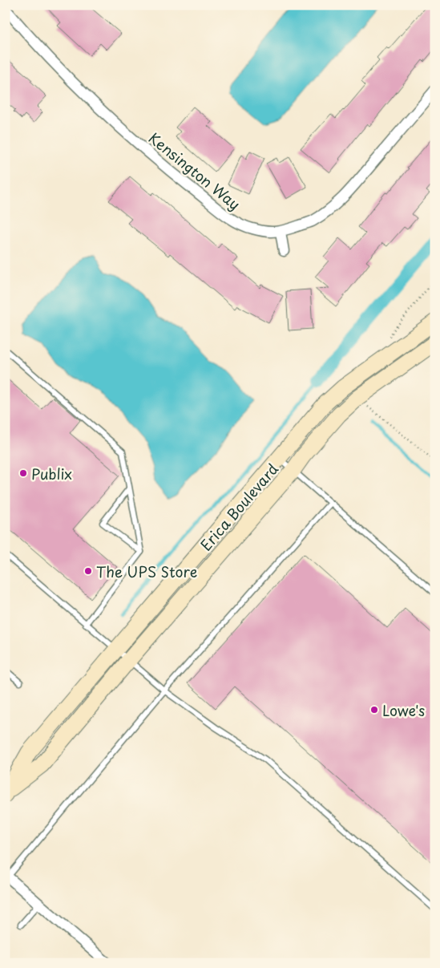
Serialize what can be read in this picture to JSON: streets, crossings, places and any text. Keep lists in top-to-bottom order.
{
  "streets": {
    "street": ["Kensington Way", "Erica Boulevard"]
  },
  "places": ["Publix", "The UPS Store", "Lowe's"]
}
